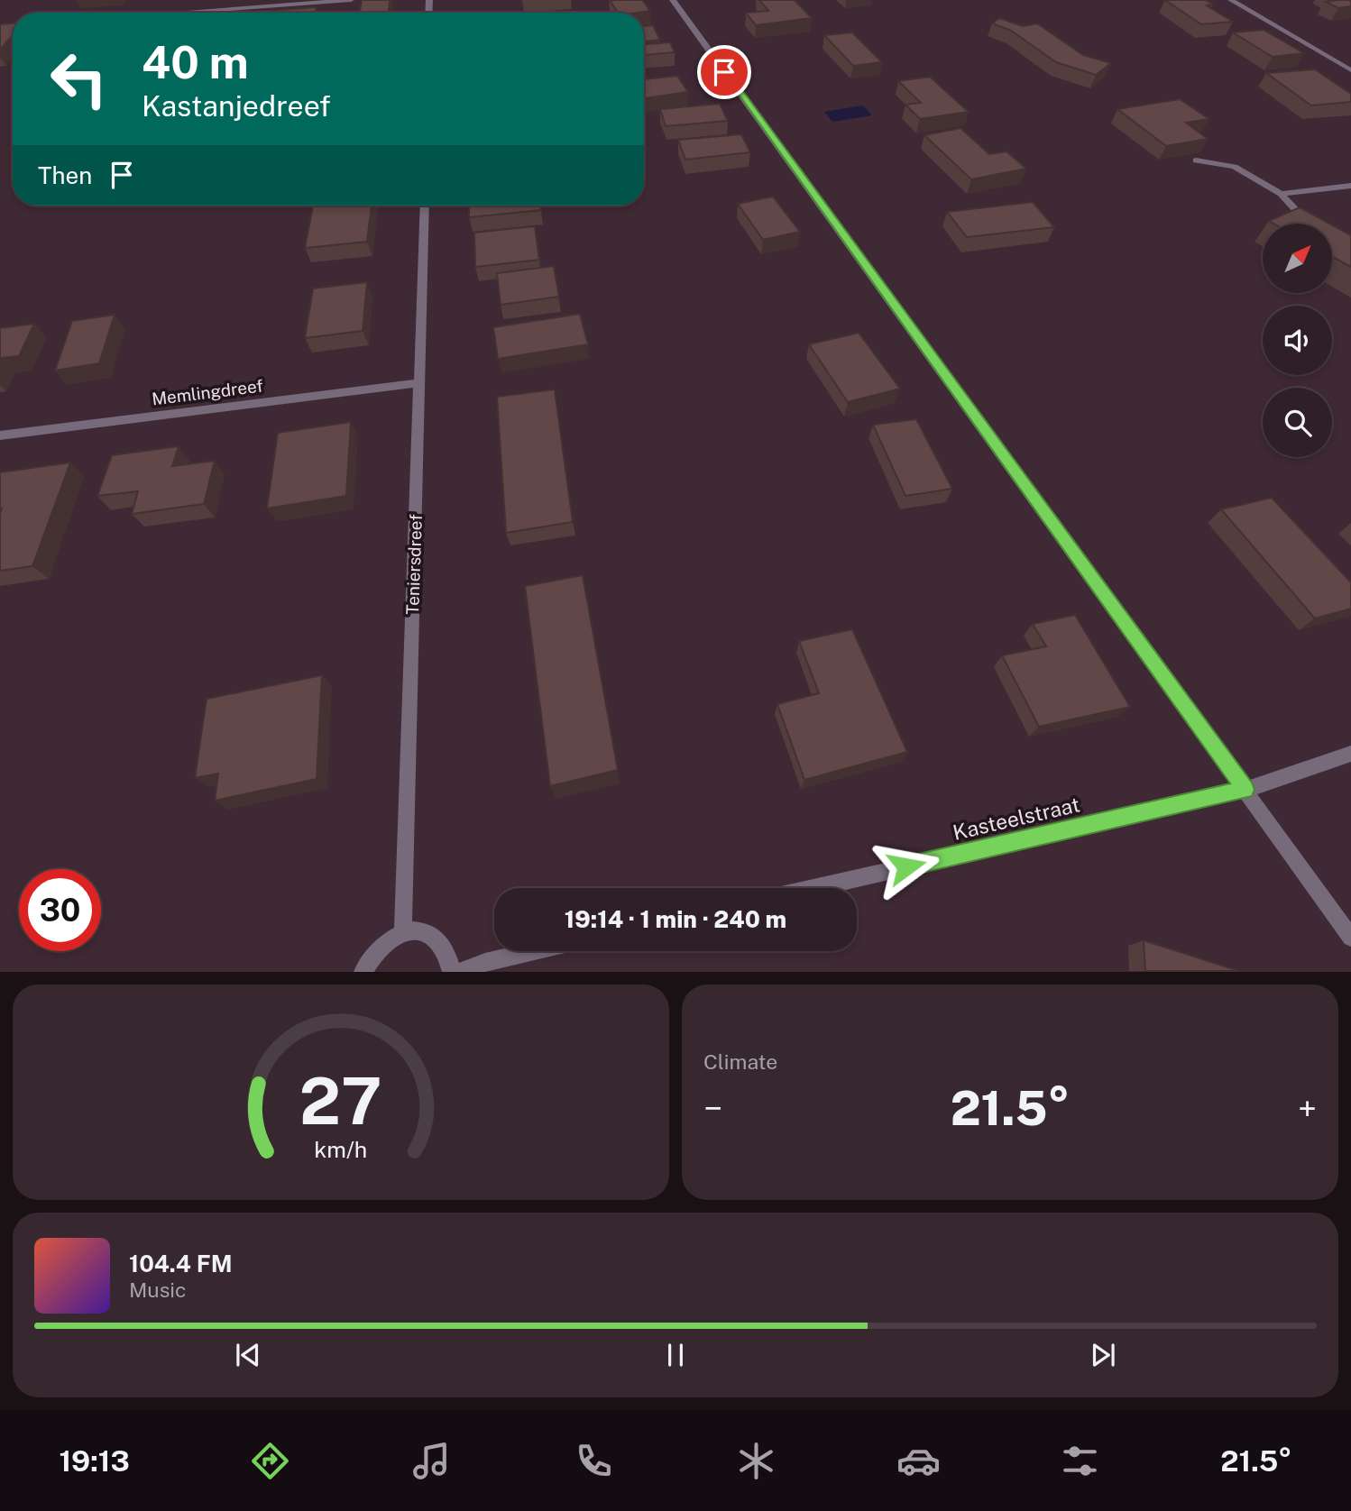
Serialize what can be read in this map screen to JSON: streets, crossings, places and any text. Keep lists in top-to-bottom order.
{
  "streets": {
    "street": ["Memlingdreef", "Teniersdreef", "Kasteelstraat"]
  },
  "crossings": [
    ["Memlingdreef", "Teniersdreef"]
  ],
  "north": "top right",
  "page": {
    "turn": ["40 m", "Kastanjedreef"],
    "then": "Then",
    "limit": "30",
    "trip": "19:14 · 1 min · 240 m",
    "tile": "Climate",
    "heat": ["−", "21.5°", "+"],
    "song": ["104.4 FM", "Music"],
    "tabs": ["19:13", "21.5°"],
    "gauge": ["27", "km/h"]
  }
}
